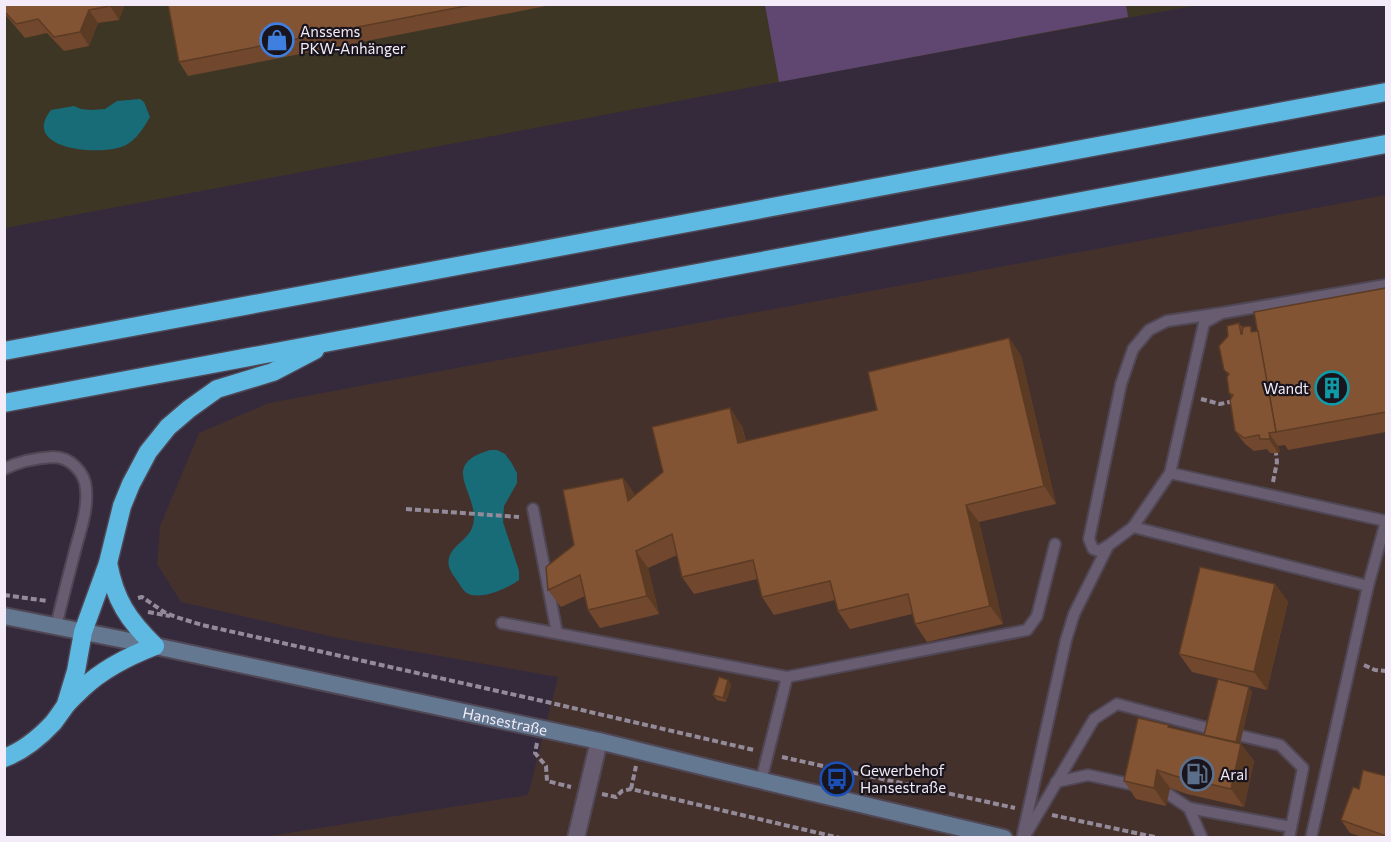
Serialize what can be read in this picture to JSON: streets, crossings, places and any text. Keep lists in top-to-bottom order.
{
  "streets": {
    "main road": ["Hansestraße"]
  },
  "places": {
    "shop": ["Anssems PKW-Anhänger"],
    "building": ["Wandt"],
    "fuel station": ["Aral"],
    "bus stop": ["Gewerbehof Hansestraße"]
  }
}
